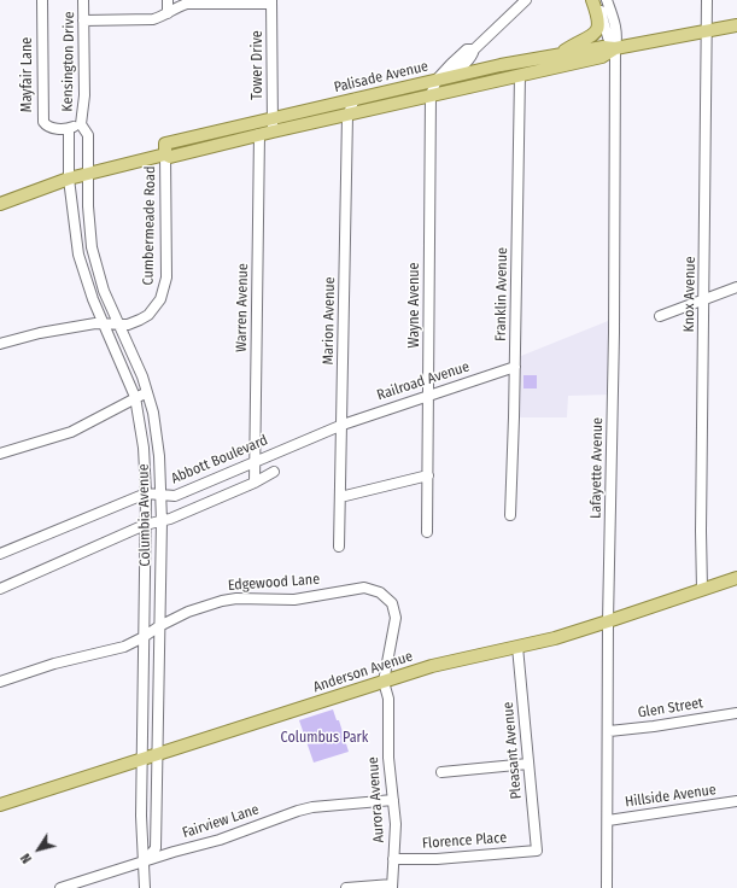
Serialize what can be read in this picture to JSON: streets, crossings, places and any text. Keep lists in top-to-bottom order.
{
  "streets": {
    "main road": ["Palisade Avenue", "Anderson Avenue"],
    "street": [
      "Kensington Drive",
      "Tower Drive",
      "Mayfair Lane",
      "Cumbermeade Road",
      "Franklin Avenue",
      "Knox Avenue",
      "Wayne Avenue",
      "Warren Avenue",
      "Marion Avenue",
      "Railroad Avenue",
      "Abbott Boulevard",
      "Lafayette Avenue",
      "Columbia Avenue",
      "Edgewood Lane",
      "Glen Street",
      "Pleasant Avenue",
      "Hillside Avenue",
      "Aurora Avenue",
      "Fairview Lane",
      "Florence Place"
    ]
  },
  "crossings": [
    ["Kensington Drive", "Mayfair Lane"],
    ["Kensington Drive", "Palisade Avenue"],
    ["Kensington Drive", "Columbia Avenue"],
    ["Tower Drive", "Palisade Avenue"],
    ["Palisade Avenue", "Cumbermeade Road"],
    ["Palisade Avenue", "Franklin Avenue"],
    ["Palisade Avenue", "Knox Avenue"],
    ["Palisade Avenue", "Wayne Avenue"],
    ["Palisade Avenue", "Warren Avenue"],
    ["Palisade Avenue", "Marion Avenue"],
    ["Palisade Avenue", "Lafayette Avenue"],
    ["Palisade Avenue", "Columbia Avenue"],
    ["Cumbermeade Road", "Columbia Avenue"],
    ["Franklin Avenue", "Railroad Avenue"],
    ["Knox Avenue", "Anderson Avenue"],
    ["Wayne Avenue", "Railroad Avenue"],
    ["Warren Avenue", "Abbott Boulevard"],
    ["Marion Avenue", "Railroad Avenue"],
    ["Marion Avenue", "Abbott Boulevard"],
    ["Railroad Avenue", "Abbott Boulevard"],
    ["Abbott Boulevard", "Columbia Avenue"],
    ["Lafayette Avenue", "Anderson Avenue"],
    ["Lafayette Avenue", "Glen Street"],
    ["Lafayette Avenue", "Hillside Avenue"],
    ["Columbia Avenue", "Edgewood Lane"],
    ["Columbia Avenue", "Anderson Avenue"],
    ["Columbia Avenue", "Fairview Lane"],
    ["Edgewood Lane", "Anderson Avenue"],
    ["Edgewood Lane", "Aurora Avenue"],
    ["Anderson Avenue", "Pleasant Avenue"],
    ["Anderson Avenue", "Aurora Avenue"],
    ["Pleasant Avenue", "Florence Place"],
    ["Aurora Avenue", "Fairview Lane"],
    ["Aurora Avenue", "Florence Place"]
  ],
  "parks": ["Columbus Park"],
  "north": "bottom left"
}
